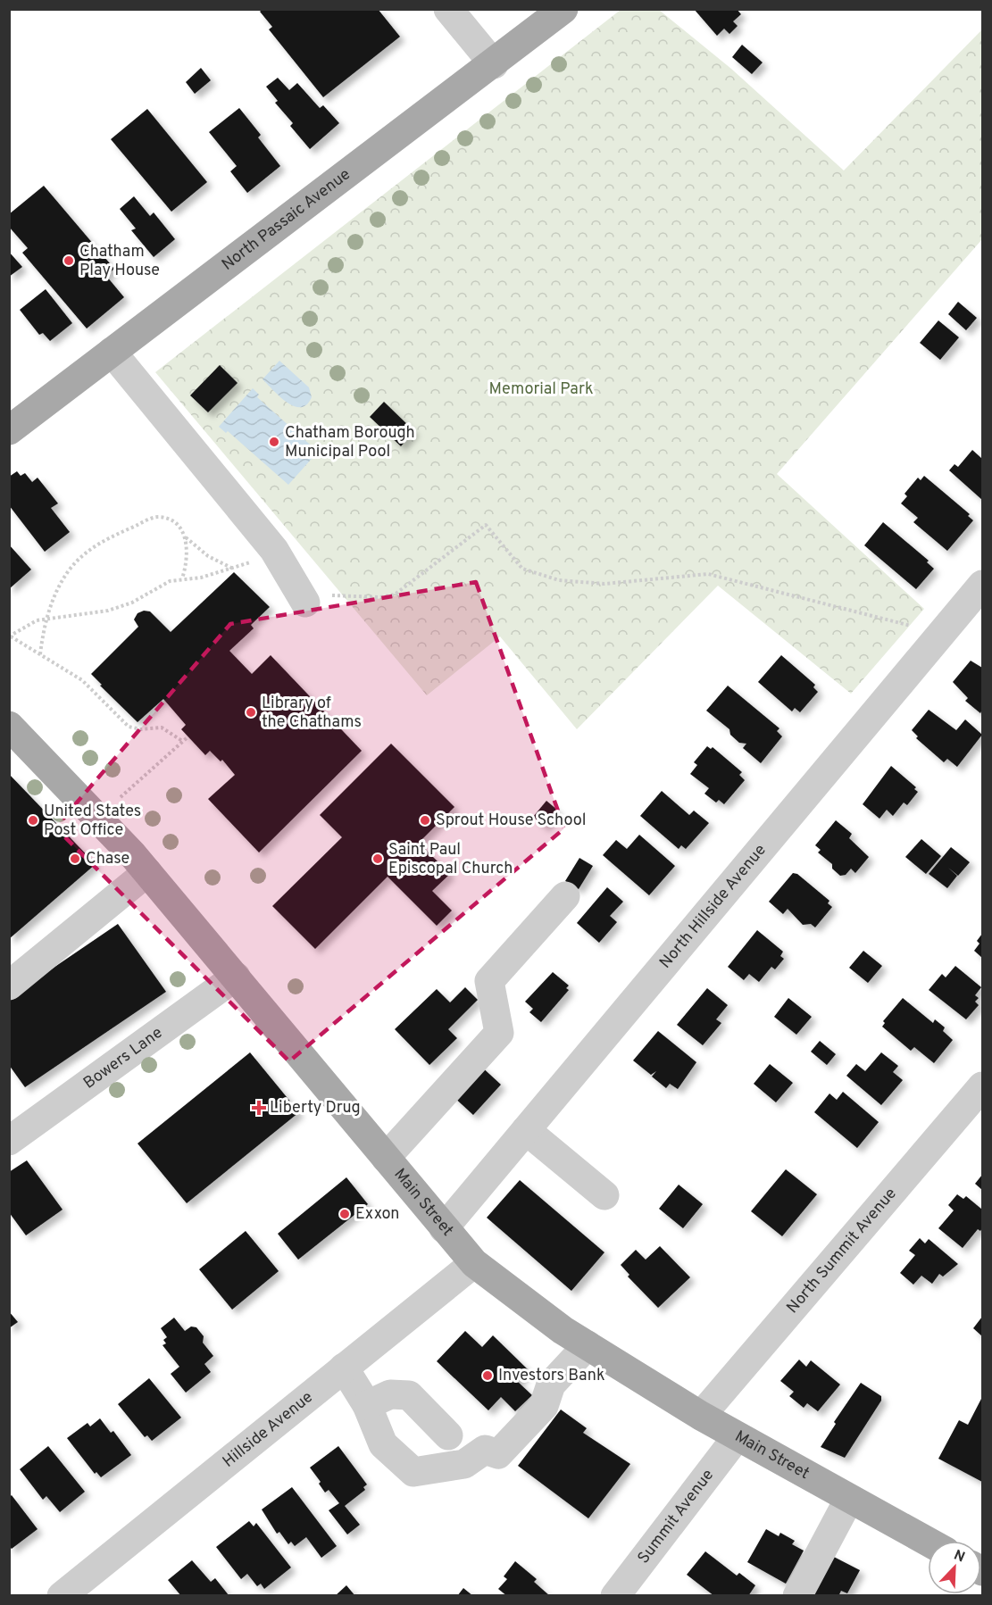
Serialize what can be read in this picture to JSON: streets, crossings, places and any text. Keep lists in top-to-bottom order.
{
  "streets": {
    "main road": ["North Passaic Avenue", "Main Street"],
    "street": [
      "North Hillside Avenue",
      "Bowers Lane",
      "North Summit Avenue",
      "Hillside Avenue",
      "Summit Avenue"
    ]
  },
  "crossings": [
    ["North Hillside Avenue", "Main Street"],
    ["Bowers Lane", "Main Street"],
    ["Main Street", "North Summit Avenue"],
    ["Main Street", "Hillside Avenue"],
    ["Main Street", "Summit Avenue"]
  ],
  "parks": ["Memorial Park"],
  "places": {
    "other": [
      "Chatham Play House",
      "Chatham Borough Municipal Pool",
      "Library of the Chathams",
      "United States Post Office",
      "Sprout House School",
      "Chase",
      "Saint Paul Episcopal Church",
      "Exxon",
      "Investors Bank"
    ],
    "health": ["Liberty Drug"]
  },
  "north": "top right"
}
